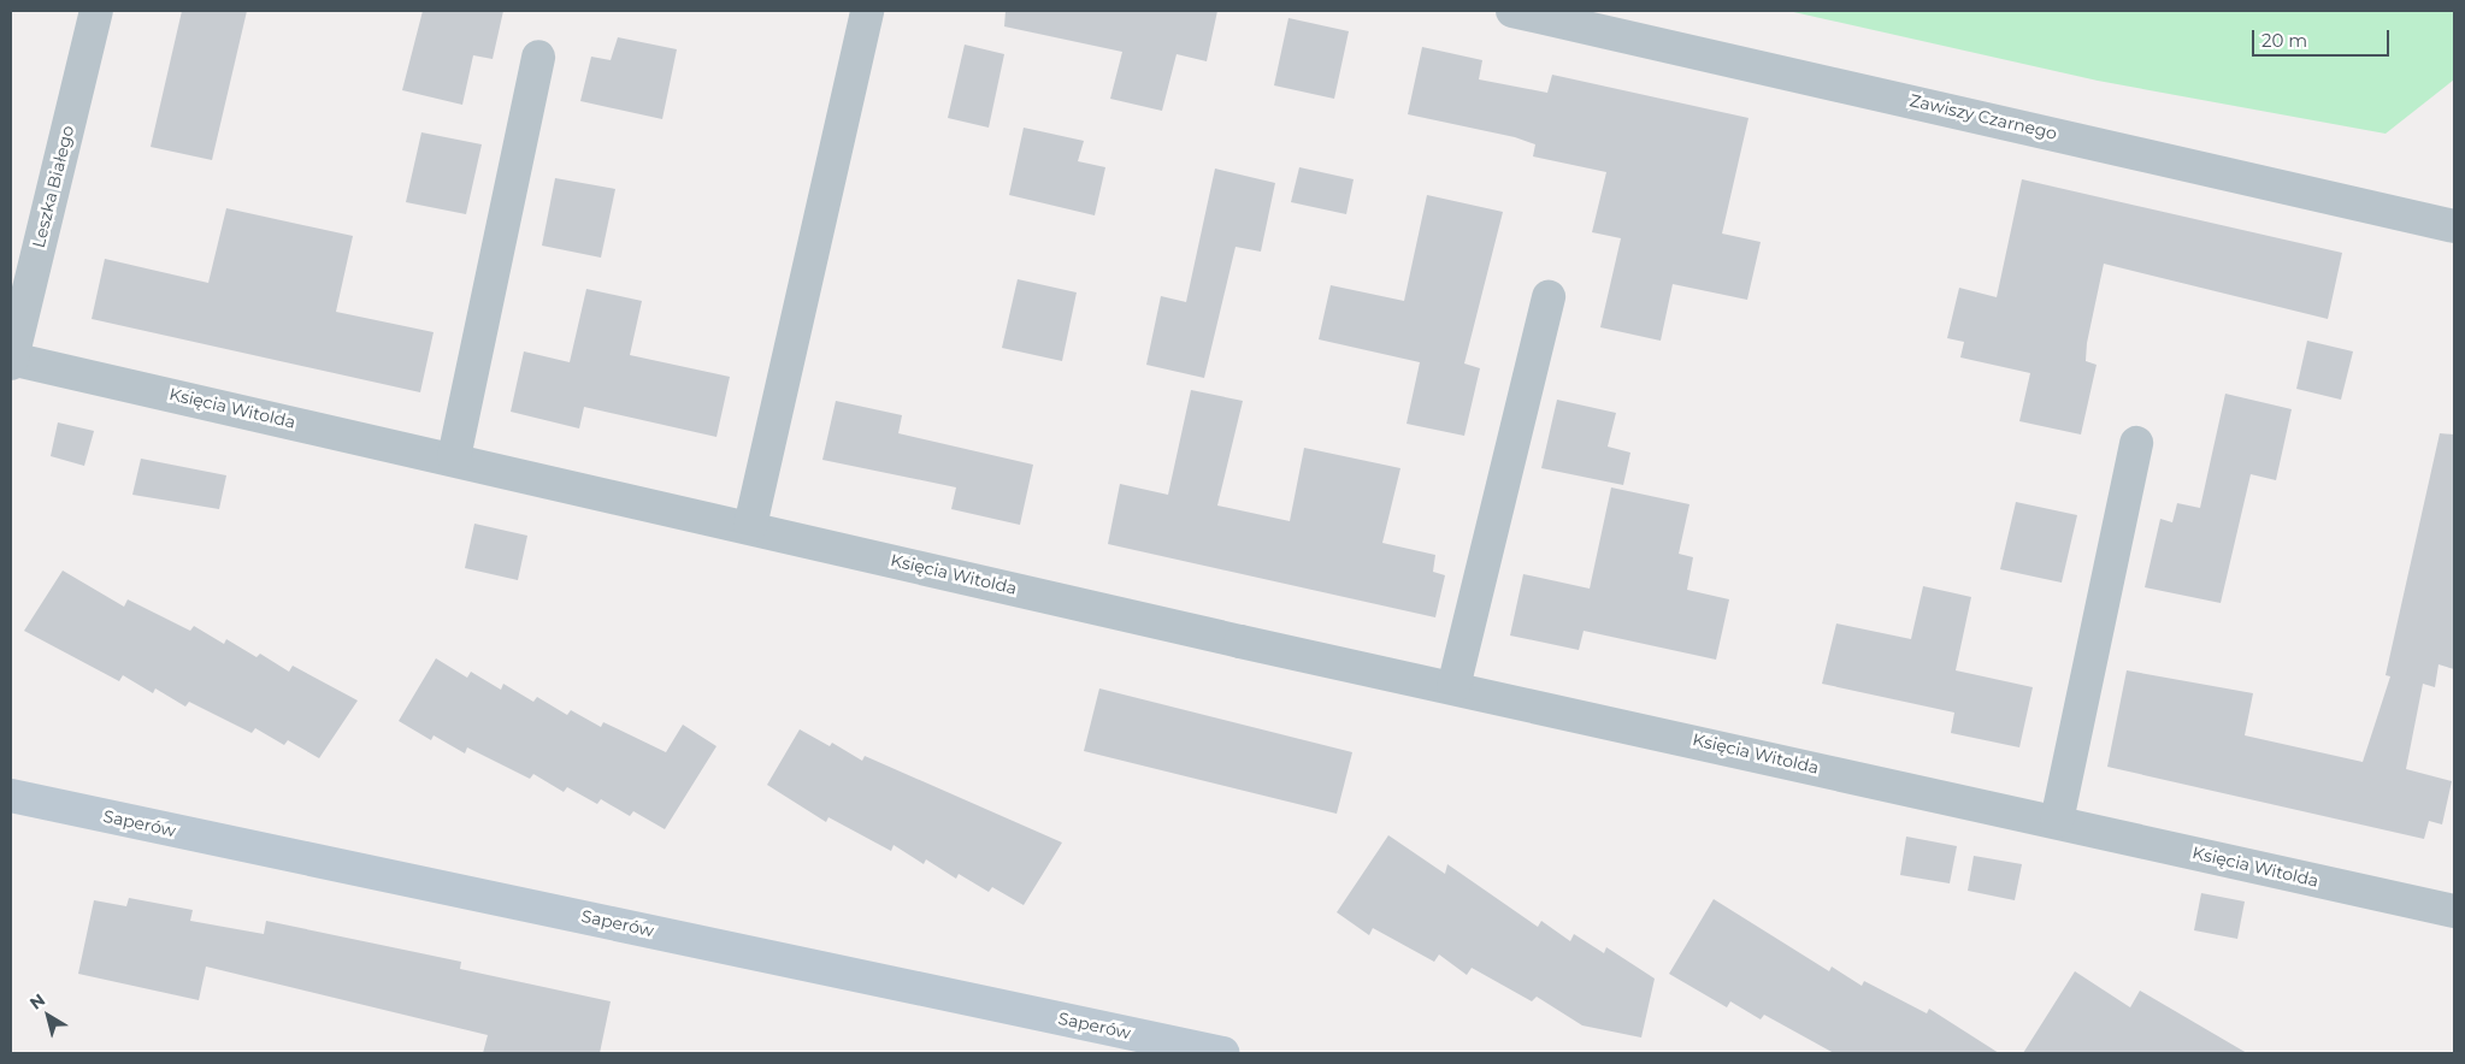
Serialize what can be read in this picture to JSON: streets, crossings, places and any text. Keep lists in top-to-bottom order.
{
  "streets": {
    "street": [
      "Zawiszy Czarnego",
      "Leszka Białego",
      "Księcia Witolda",
      "Saperów"
    ]
  },
  "crossings": [
    ["Leszka Białego", "Księcia Witolda"]
  ],
  "scale_bar": "20 m",
  "north": "top left"
}
